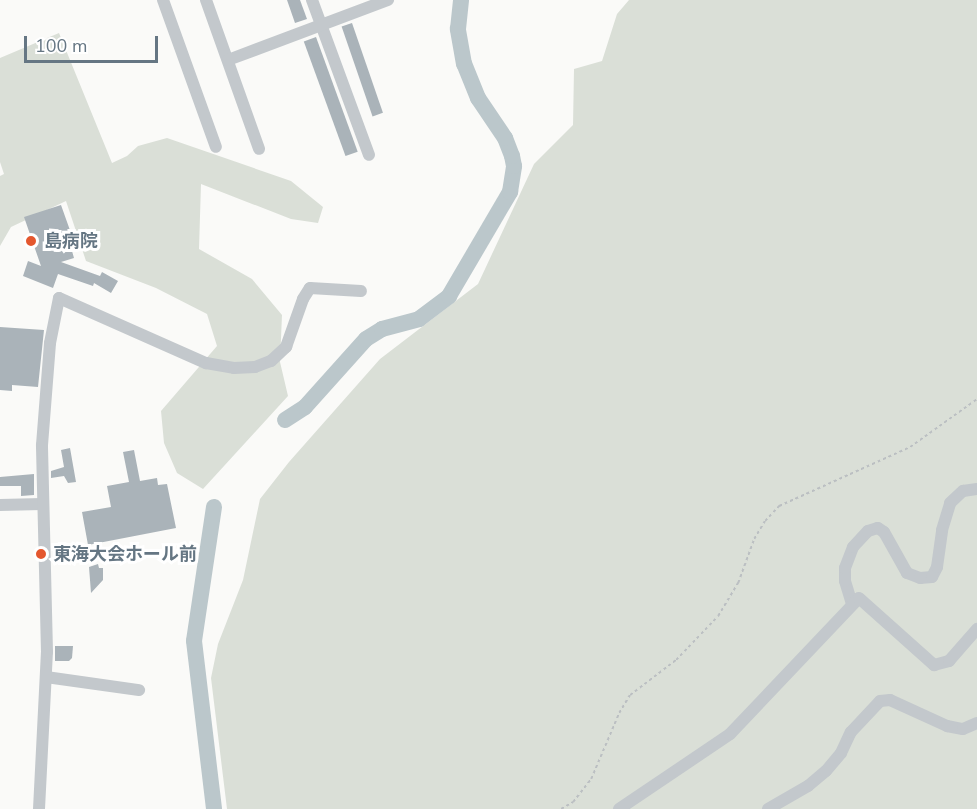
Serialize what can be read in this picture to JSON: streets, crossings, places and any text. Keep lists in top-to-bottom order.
{
  "places": ["島病院", "東海大会ホール前"],
  "scale_bar": "100 m"
}
